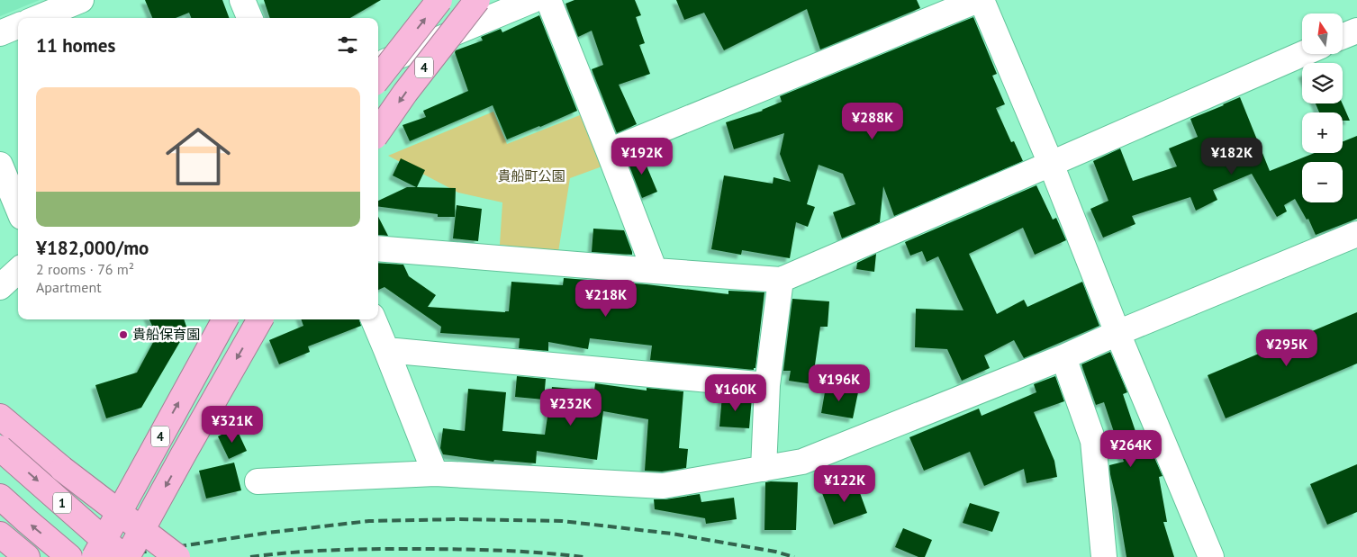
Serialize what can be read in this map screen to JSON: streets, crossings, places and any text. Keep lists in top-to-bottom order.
{
  "streets": {
    "highway": ["4", "1"]
  },
  "parks": ["貴船町公園"],
  "places": ["貴船保育園"],
  "north": "top",
  "page": {
    "map_buttons": ["+", "−"],
    "heading": "11 homes",
    "list": [
      {
        "name": "¥182,000/mo",
        "note": "2 rooms · 76 m² · Apartment"
      }
    ],
    "price": [
      "¥288K",
      "¥192K",
      "¥182K",
      "¥218K",
      "¥295K",
      "¥196K",
      "¥160K",
      "¥232K",
      "¥321K",
      "¥264K",
      "¥122K"
    ]
  }
}
